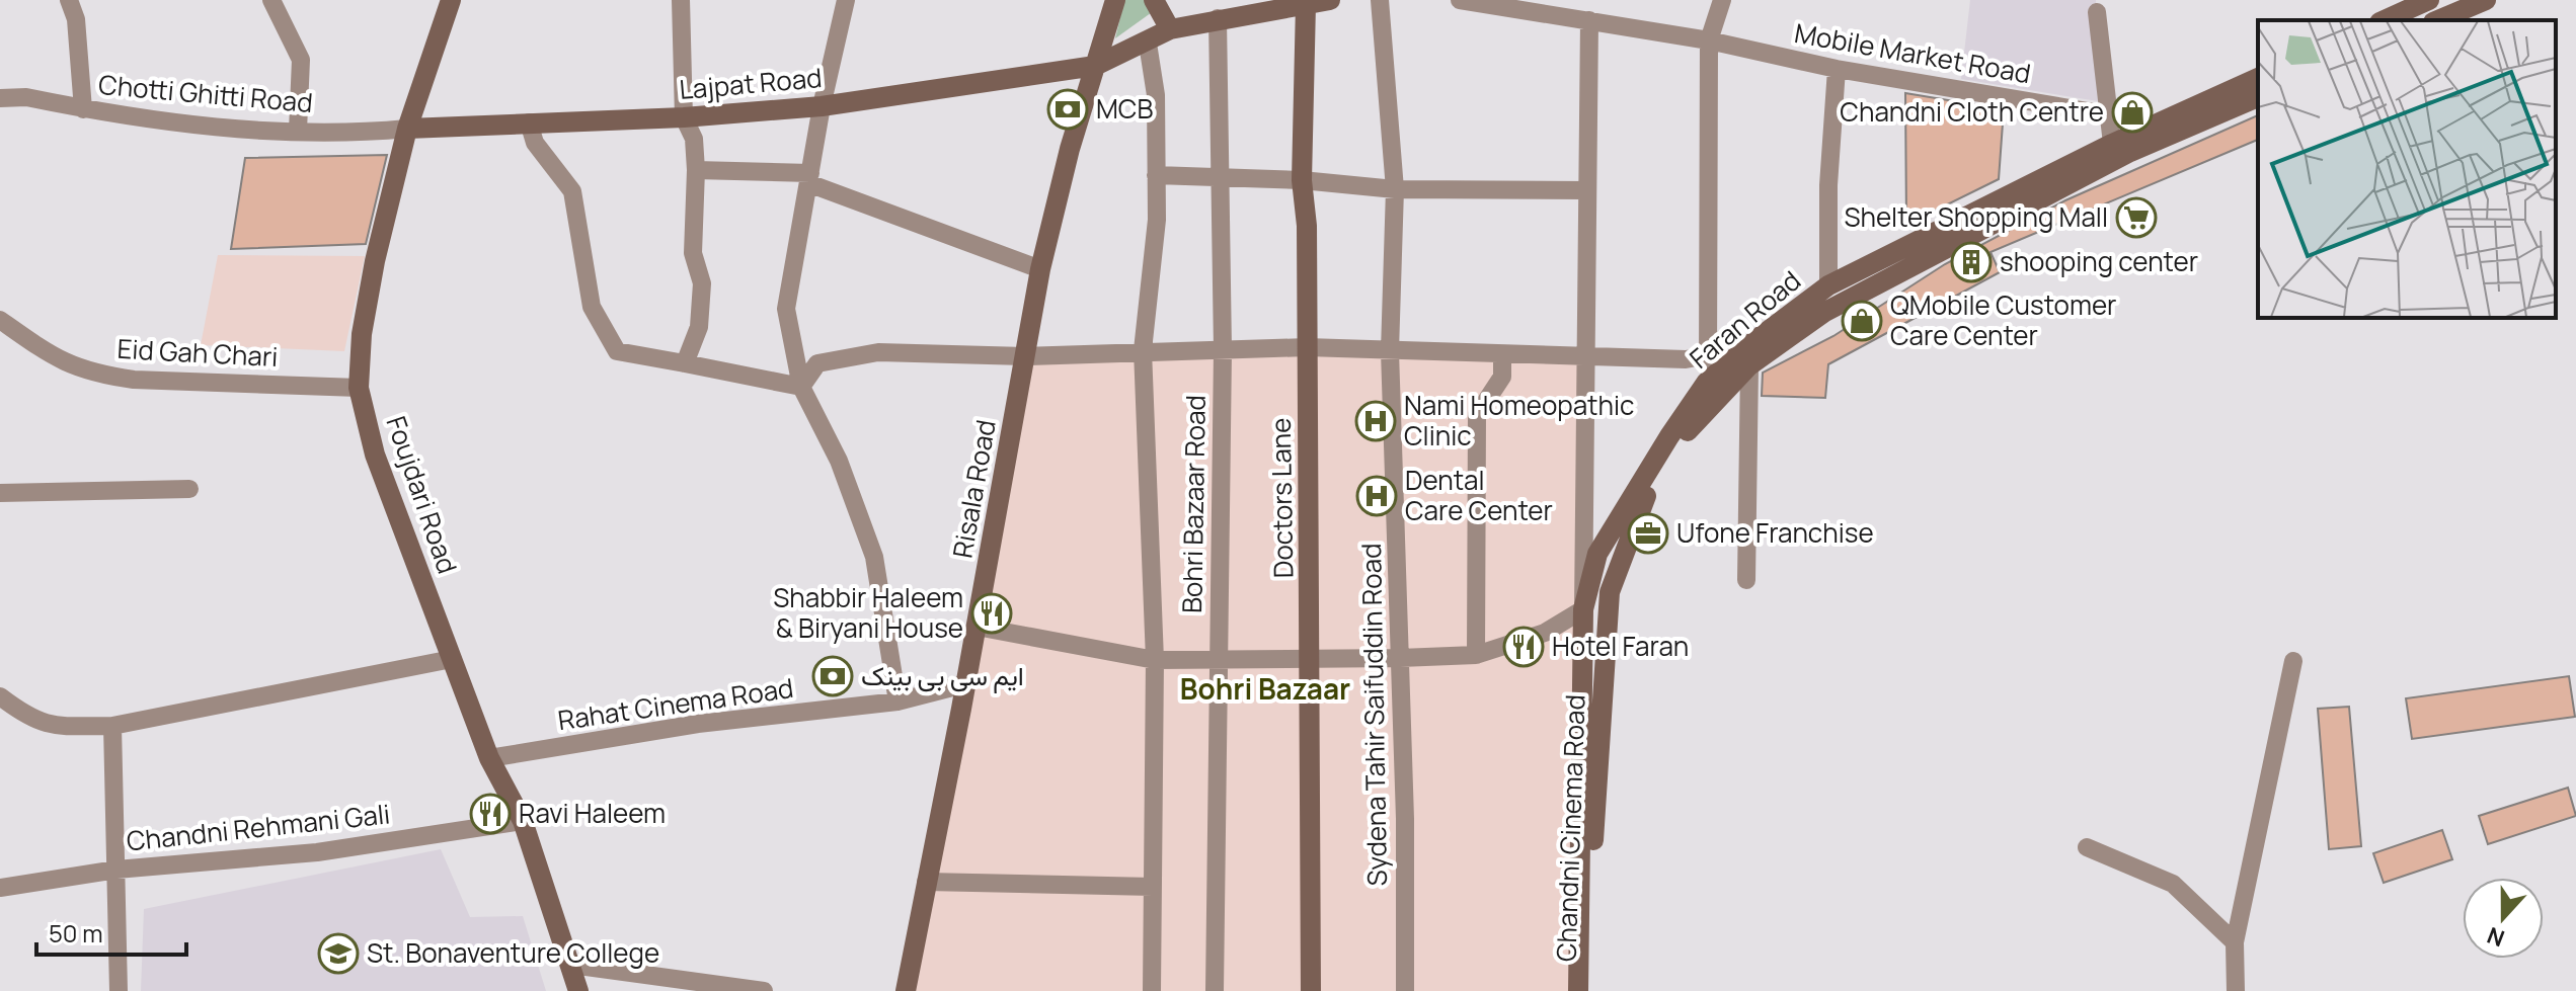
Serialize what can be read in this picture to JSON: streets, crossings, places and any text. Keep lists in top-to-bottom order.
{
  "streets": {
    "street": [
      "Mobile Market Road",
      "Lajpat Road",
      "Chotti Ghitti Road",
      "Faran Road",
      "Eid Gah Chari",
      "Risala Road",
      "Foujdari Road",
      "Doctors Lane",
      "Bohri Bazaar Road",
      "Rahat Cinema Road",
      "Sydena Tahir Saifuddin Road",
      "Chandni Rehmani Gali",
      "Chandni Cinema Road"
    ]
  },
  "crossings": [
    ["Lajpat Road", "Chotti Ghitti Road"],
    ["Lajpat Road", "Risala Road"],
    ["Lajpat Road", "Foujdari Road"],
    ["Lajpat Road", "Doctors Lane"],
    ["Lajpat Road", "Bohri Bazaar Road"],
    ["Chotti Ghitti Road", "Foujdari Road"],
    ["Eid Gah Chari", "Foujdari Road"],
    ["Risala Road", "Rahat Cinema Road"],
    ["Foujdari Road", "Rahat Cinema Road"],
    ["Foujdari Road", "Chandni Rehmani Gali"]
  ],
  "districts": ["Bohri Bazaar"],
  "places": {
    "bank": ["MCB", "ایم سی بی بینک"],
    "shop": ["Chandni Cloth Centre", "QMobile Customer Care Center"],
    "supermarket": ["Shelter Shopping Mall"],
    "building": ["shooping center"],
    "hospital": ["Nami Homeopathic Clinic", "Dental Care Center"],
    "office": ["Ufone Franchise"],
    "restaurant": ["Shabbir Haleem & Biryani House", "Hotel Faran", "Ravi Haleem"],
    "school or university": ["St. Bonaventure College"]
  },
  "scale_bar": "50 m",
  "north": "bottom"
}
